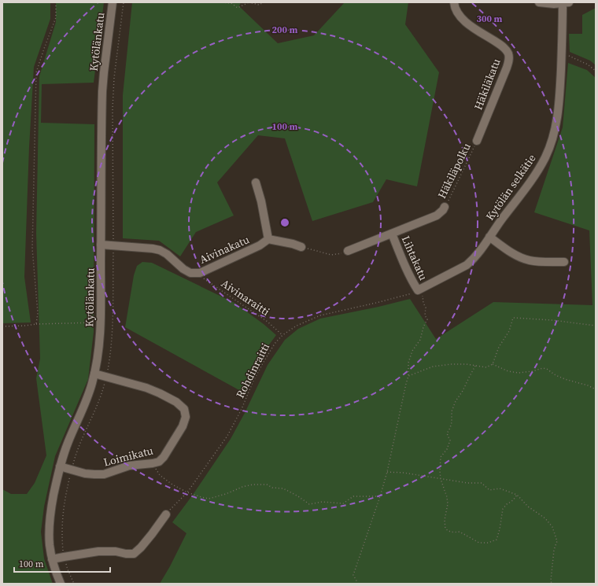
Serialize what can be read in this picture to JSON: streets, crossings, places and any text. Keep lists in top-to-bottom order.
{
  "streets": {
    "street": [
      "Kytölänkatu",
      "Häkiläkatu",
      "Kytölän selkätie",
      "Aivinakatu",
      "Lihtakatu",
      "Loimikatu"
    ],
    "path": ["Häkiläpolku", "Aivinaraitti", "Rohdinraitti"]
  },
  "crossings": [
    ["Kytölänkatu", "Aivinakatu"],
    ["Kytölänkatu", "Loimikatu"],
    ["Häkiläkatu", "Häkiläpolku"],
    ["Häkiläpolku", "Lihtakatu"],
    ["Kytölän selkätie", "Lihtakatu"],
    ["Kytölän selkätie", "Rohdinraitti"],
    ["Aivinakatu", "Aivinaraitti"],
    ["Lihtakatu", "Rohdinraitti"],
    ["Aivinaraitti", "Rohdinraitti"]
  ],
  "scale_bar": "100 m",
  "rings": ["300 m", "200 m", "100 m"]
}
